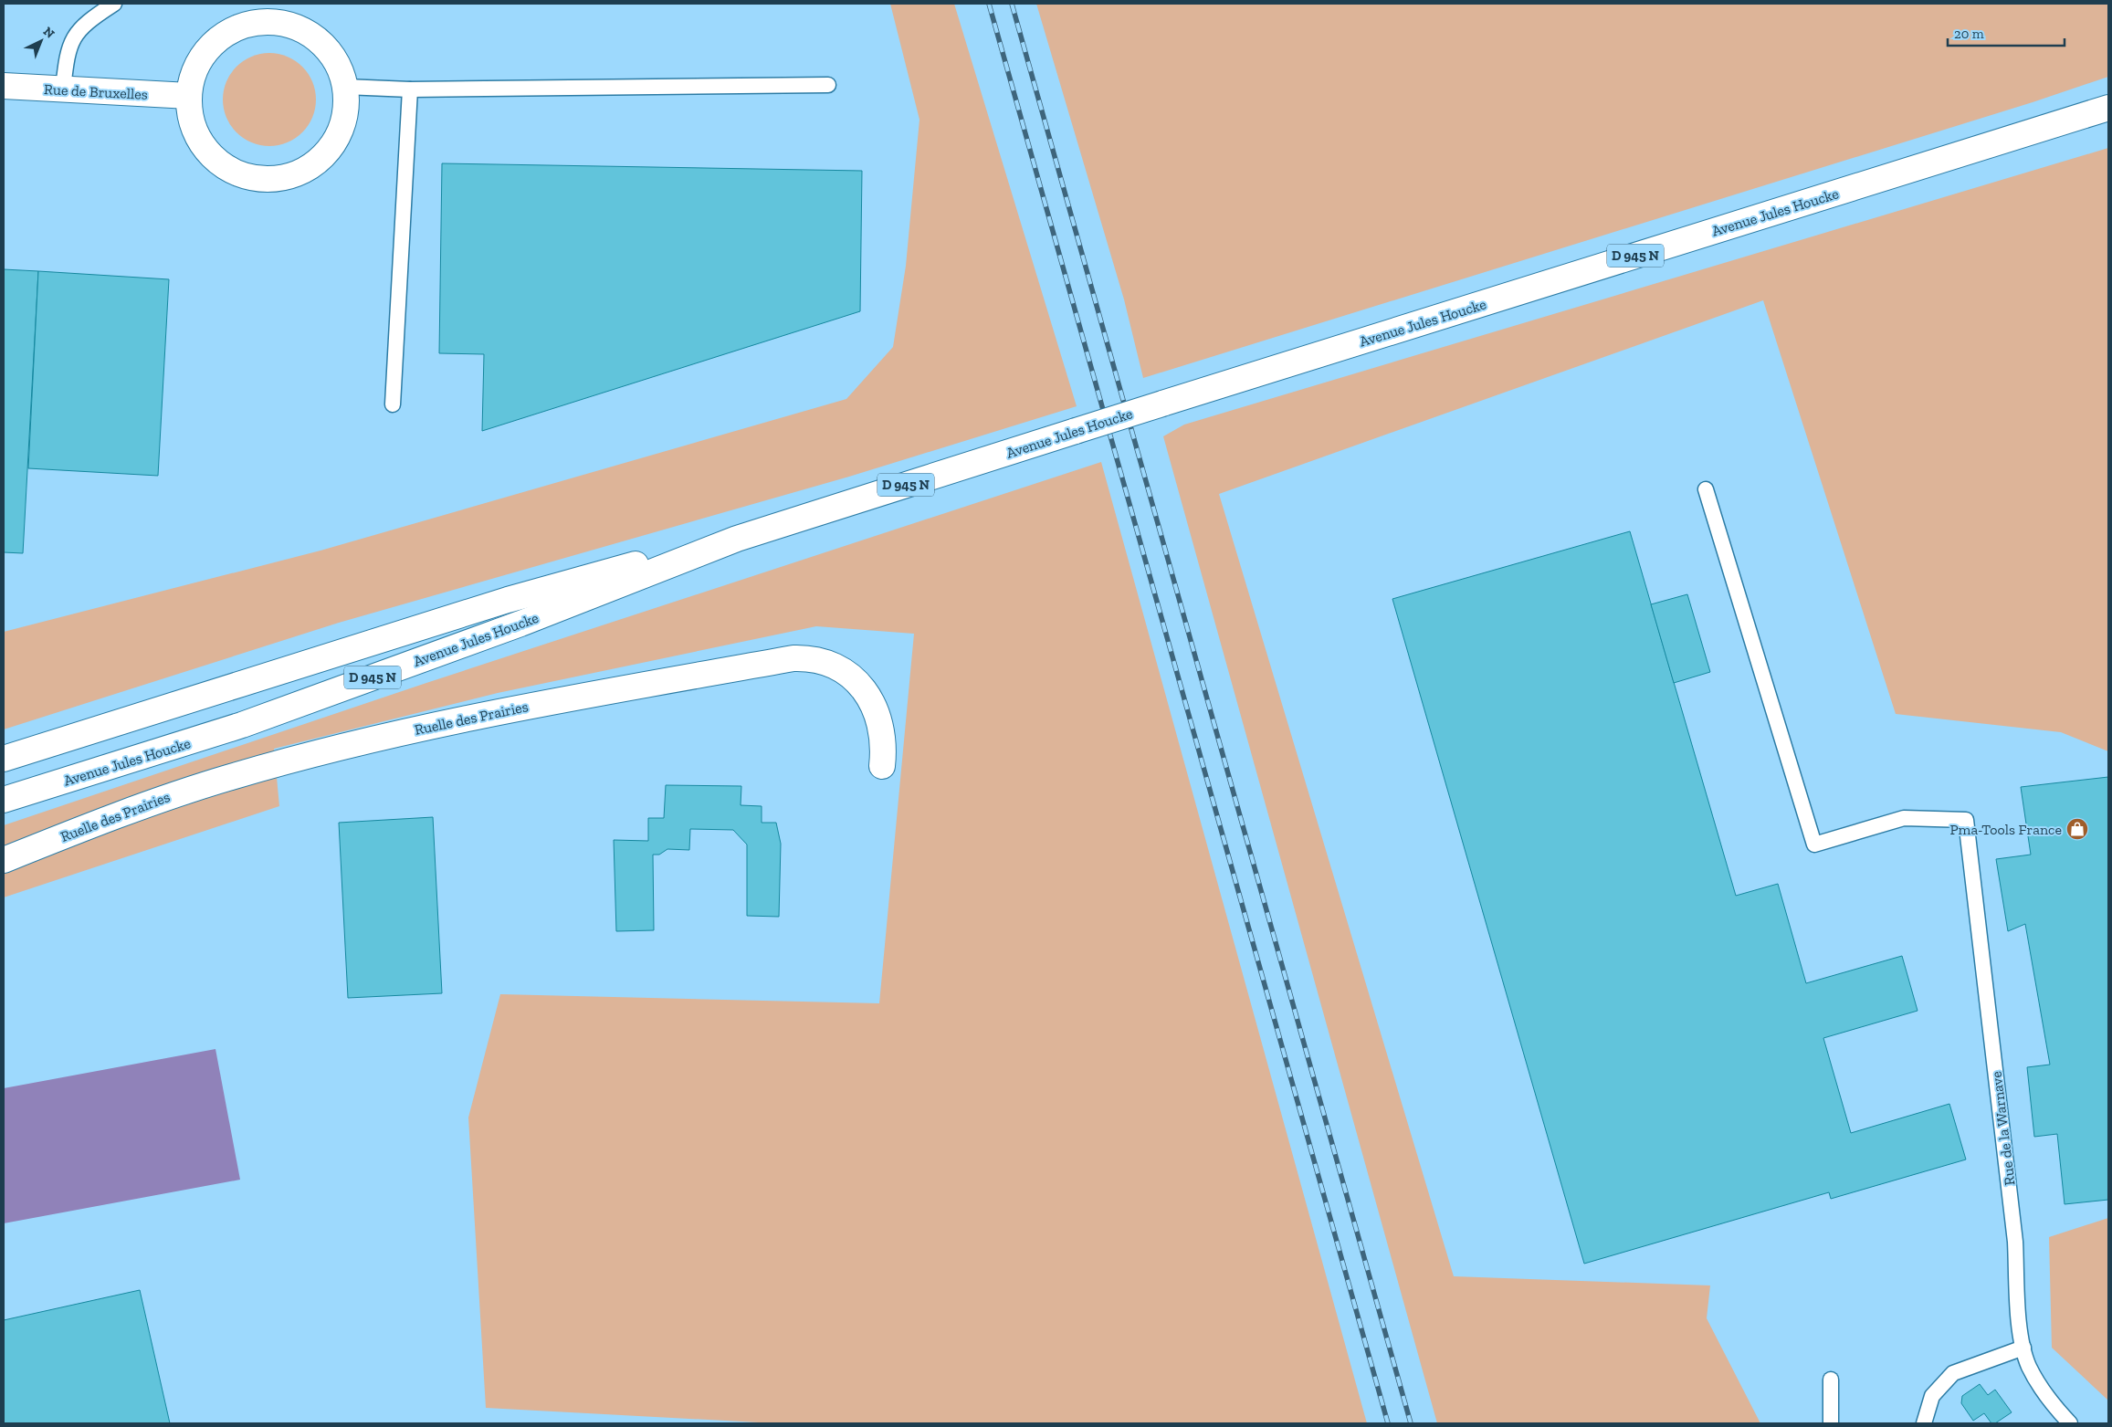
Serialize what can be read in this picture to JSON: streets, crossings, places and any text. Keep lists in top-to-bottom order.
{
  "streets": {
    "main road": [
      "Rue de Bruxelles",
      "Avenue Jules Houcke",
      "D 945 N",
      "Ruelle des Prairies"
    ],
    "lane": ["Rue de la Warnave"]
  },
  "places": {
    "shop": ["Pma-Tools France"]
  },
  "scale_bar": "20 m",
  "north": "top right"
}
